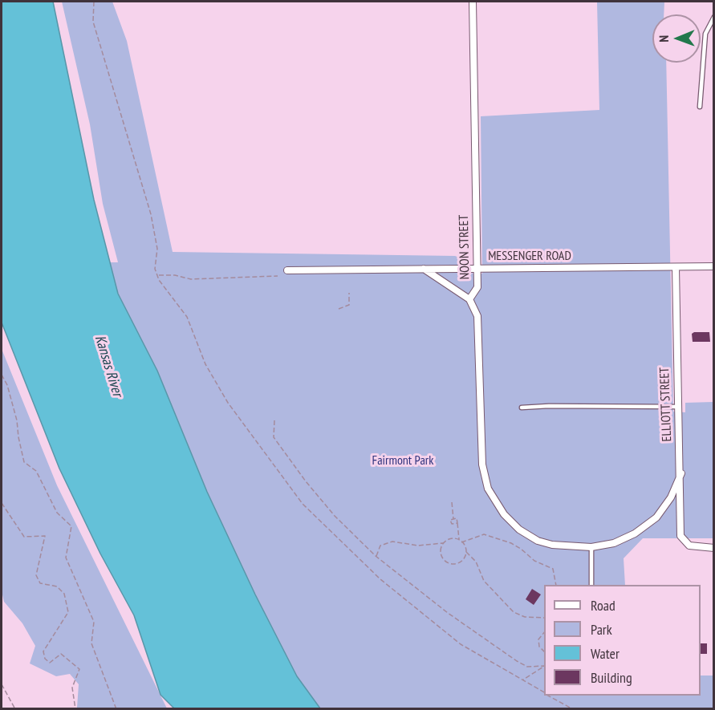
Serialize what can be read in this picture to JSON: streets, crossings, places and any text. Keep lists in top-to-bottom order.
{
  "streets": {
    "street": ["NOON STREET", "MESSENGER ROAD", "ELLIOTT STREET"]
  },
  "crossings": [
    ["NOON STREET", "MESSENGER ROAD"],
    ["MESSENGER ROAD", "ELLIOTT STREET"]
  ],
  "water": ["Kansas River"],
  "parks": ["Fairmont Park"],
  "legend": [
    "Road",
    "Park",
    "Water",
    "Building"
  ],
  "north": "left"
}
